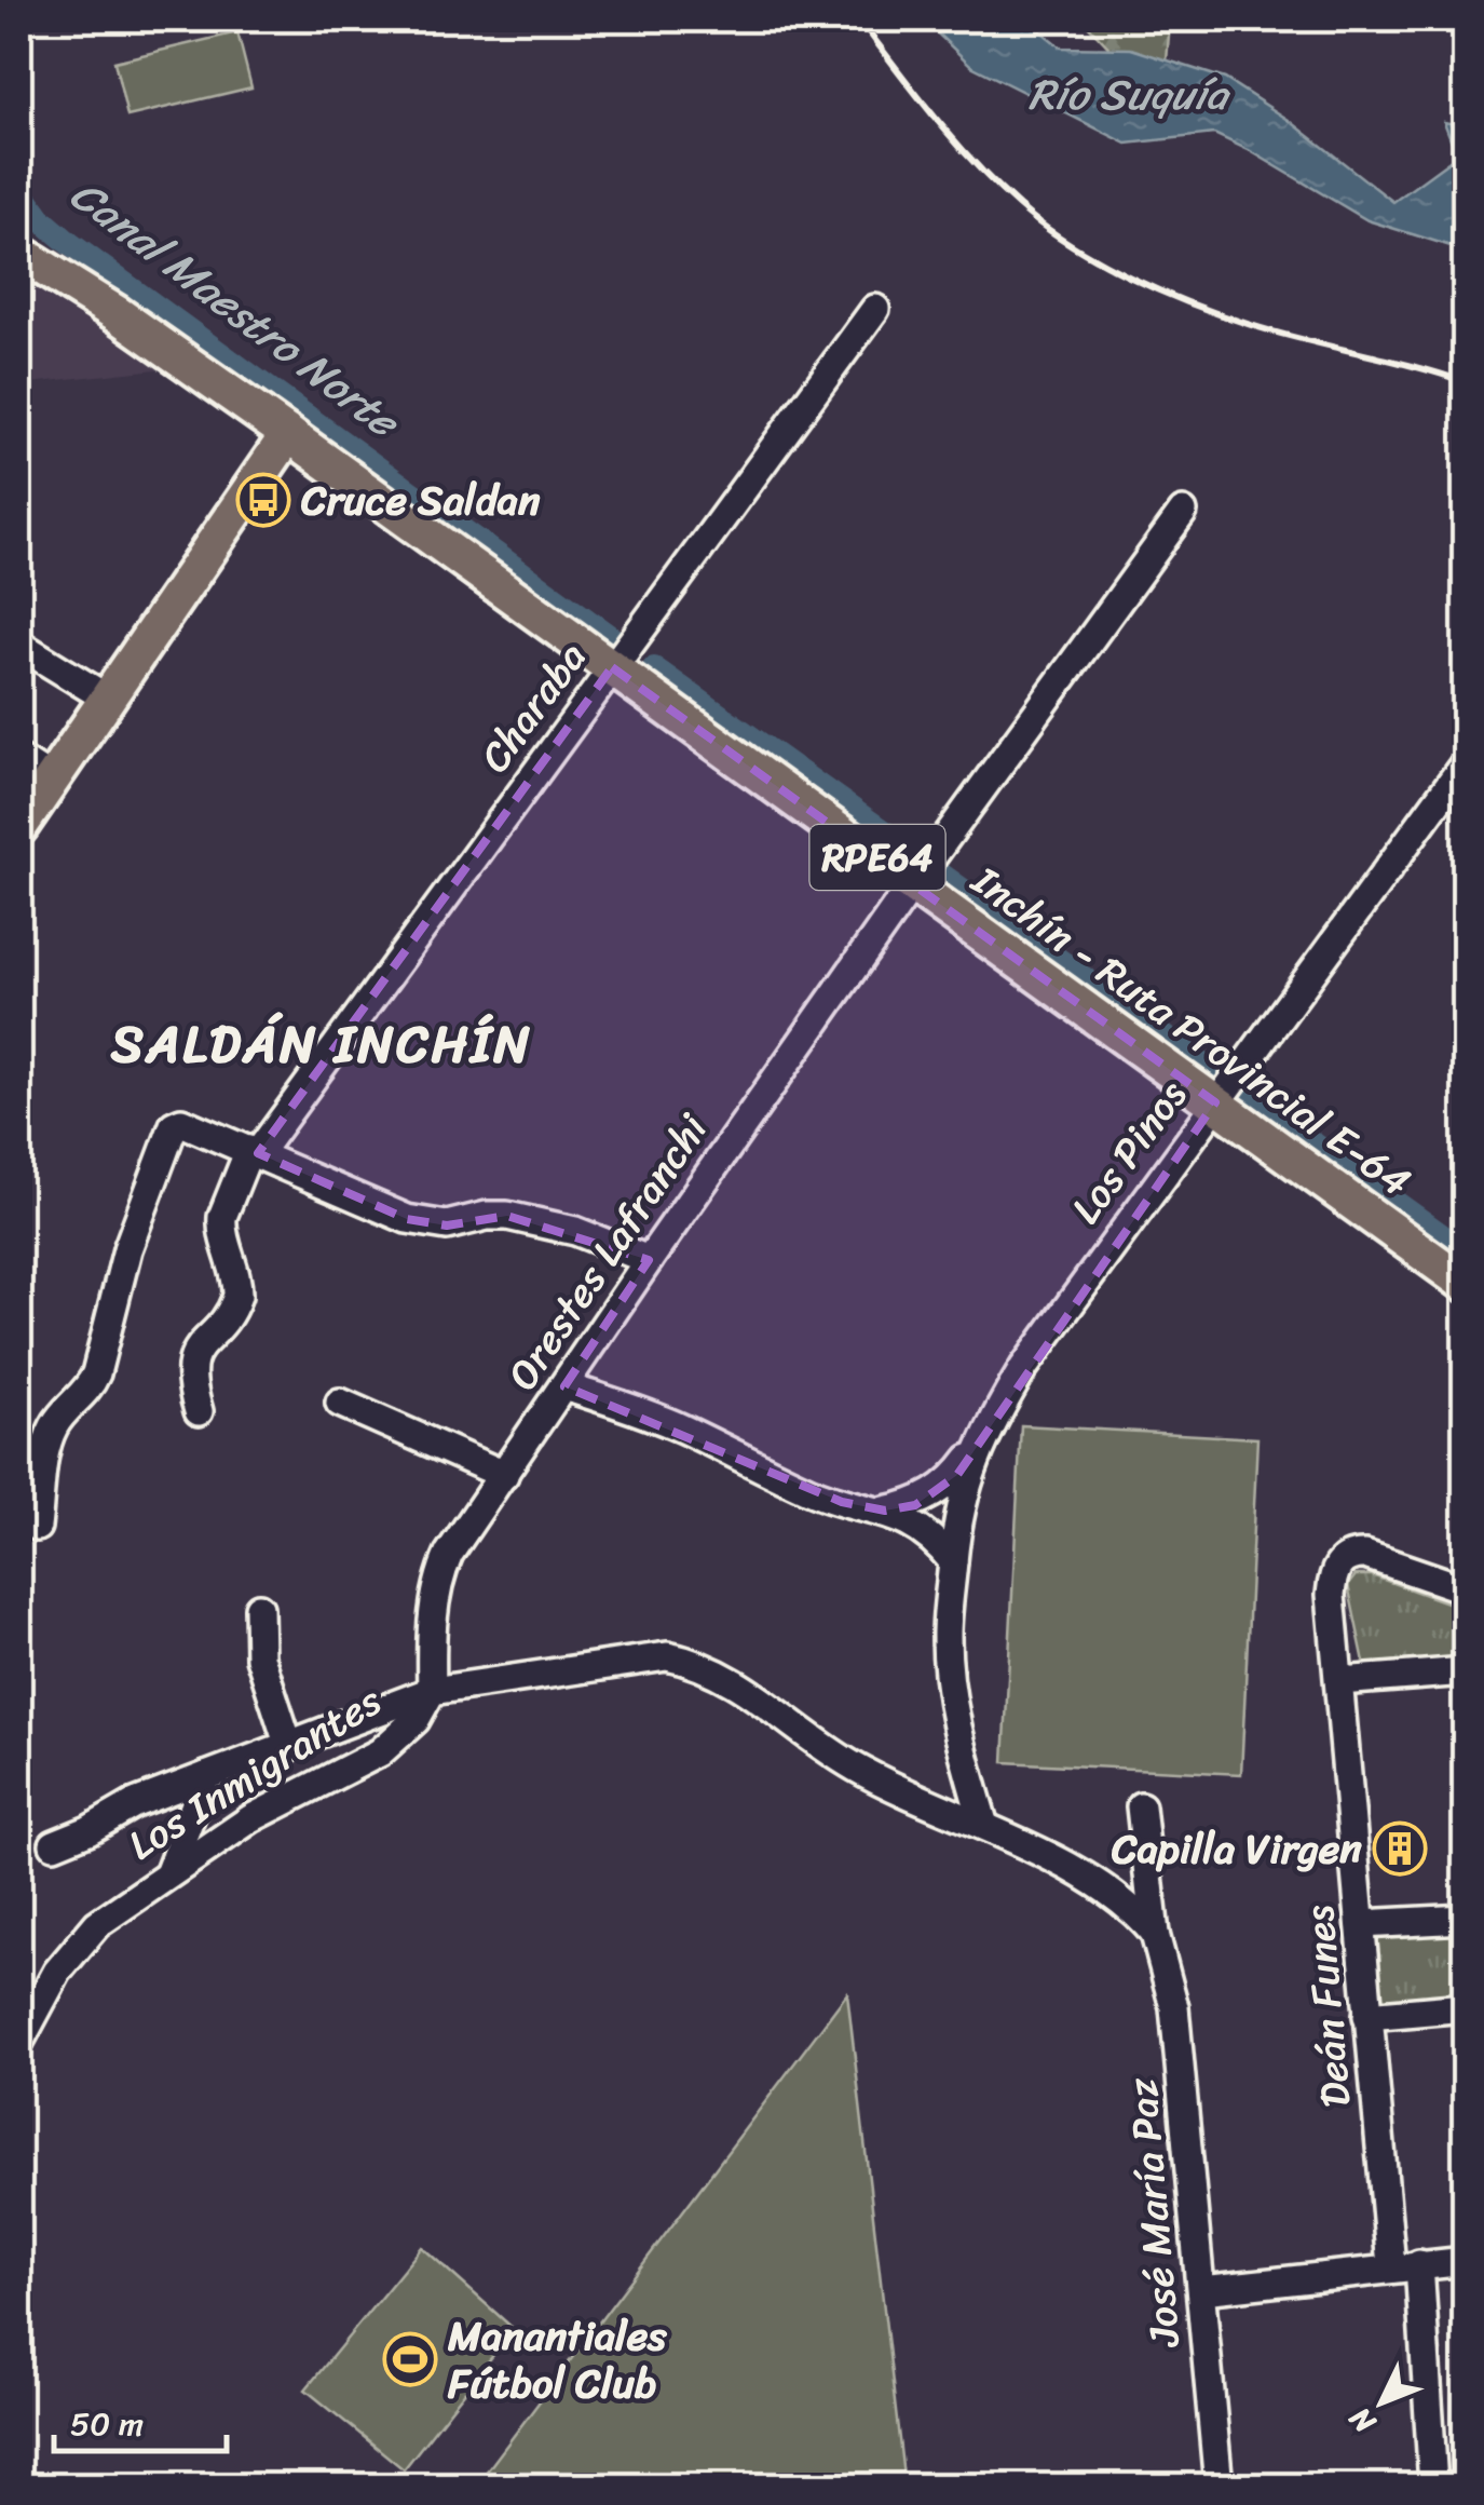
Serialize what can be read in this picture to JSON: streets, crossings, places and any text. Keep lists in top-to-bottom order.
{
  "streets": {
    "main road": ["RPE64", "Inchín - Ruta Provincial E-64"],
    "street": [
      "Charaba",
      "Los Pinos",
      "Orestes Lafranchi",
      "Los Inmigrantes",
      "Deán Funes",
      "José María Paz"
    ]
  },
  "crossings": [
    ["Charaba", "Inchín - Ruta Provincial E-64"],
    ["Inchín - Ruta Provincial E-64", "Los Pinos"],
    ["Inchín - Ruta Provincial E-64", "Orestes Lafranchi"],
    ["Los Pinos", "Los Inmigrantes"],
    ["Orestes Lafranchi", "Los Inmigrantes"],
    ["Los Inmigrantes", "José María Paz"]
  ],
  "districts": ["SALDÁN INCHÍN"],
  "water": ["Río Suquía", "Canal Maestro Norte"],
  "places": {
    "bus stop": ["Cruce Saldan"],
    "building": ["Capilla Virgen"],
    "sports": ["Manantiales Fútbol Club"]
  },
  "scale_bar": "50 m",
  "north": "bottom left"
}
